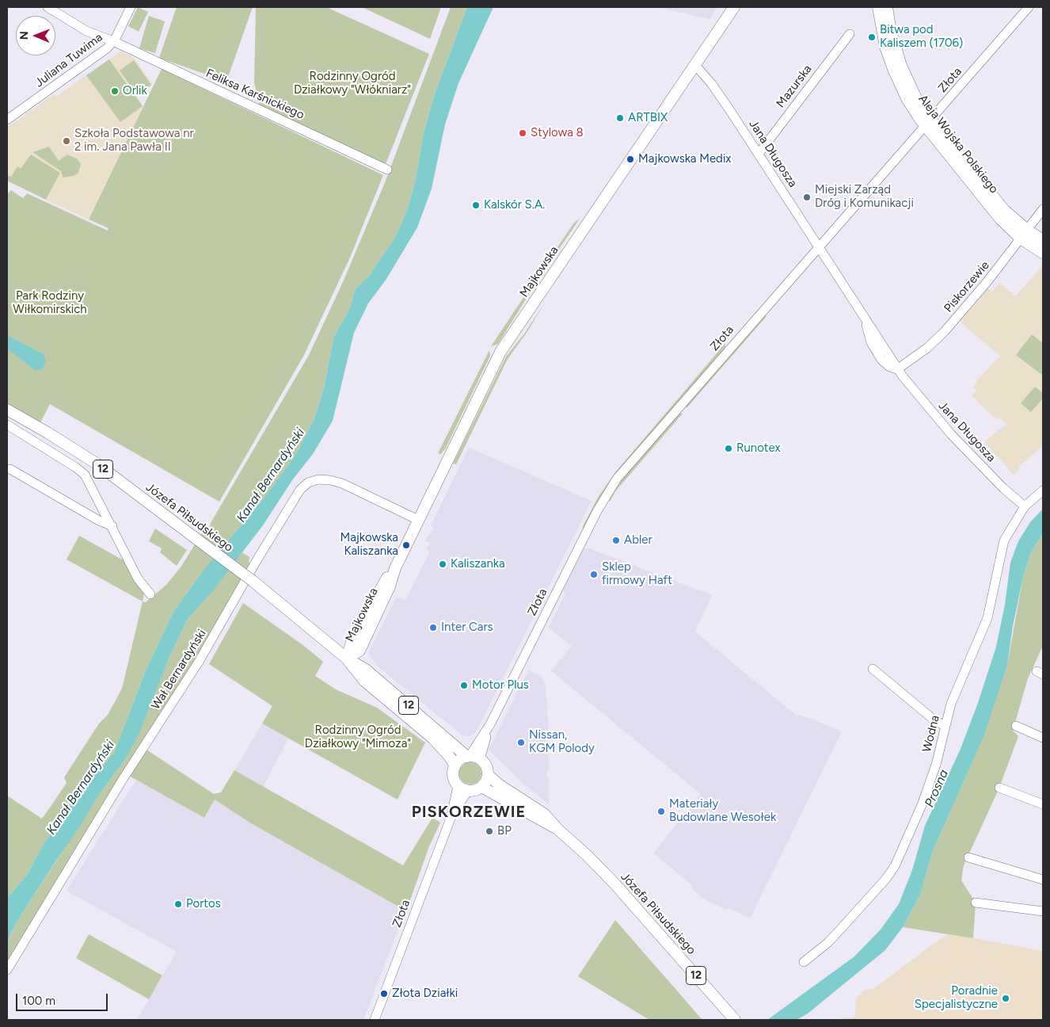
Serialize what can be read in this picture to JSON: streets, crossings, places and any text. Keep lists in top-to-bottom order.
{
  "streets": {
    "main road": [
      "Aleja Wojska Polskiego",
      "Majkowska",
      "12",
      "Józefa Piłsudskiego"
    ],
    "street": [
      "Juliana Tuwima",
      "Złota",
      "Mazurska",
      "Feliksa Karśnickiego",
      "Jana Długosza",
      "Piskorzewie",
      "Wał Bernardyński",
      "Wodna"
    ]
  },
  "crossings": [
    ["Juliana Tuwima", "Feliksa Karśnickiego"],
    ["Złota", "Aleja Wojska Polskiego"],
    ["Złota", "Jana Długosza"],
    ["Złota", "12"],
    ["Złota", "Józefa Piłsudskiego"],
    ["Mazurska", "Jana Długosza"],
    ["Aleja Wojska Polskiego", "Piskorzewie"],
    ["Jana Długosza", "Majkowska"],
    ["Jana Długosza", "Piskorzewie"],
    ["Jana Długosza", "Wodna"],
    ["Majkowska", "Józefa Piłsudskiego"],
    ["Majkowska", "Wał Bernardyński"],
    ["12", "Józefa Piłsudskiego"]
  ],
  "districts": ["PISKORZEWIE"],
  "water": ["Kanał Bernardyński", "Prosna"],
  "parks": ["Rodzinny Ogród Działkowy \"Włókniarz\"", "Park Rodziny Wiłkomirskich", "Rodzinny Ogród Działkowy \"Mimoza\""],
  "places": [
    "Bitwa pod Kaliszem (1706)",
    "Orlik",
    "ARTBIX",
    "Stylowa 8",
    "Szkoła Podstawowa nr 2 im. Jana Pawła II",
    "Majkowska Medix",
    "Miejski Zarząd Dróg i Komunikacji",
    "Kalskór S.A.",
    "Runotex",
    "Abler",
    "Majkowska Kaliszanka",
    "Kaliszanka",
    "Sklep firmowy Haft",
    "Inter Cars",
    "Motor Plus",
    "Nissan, KGM Polody",
    "Materiały Budowlane Wesołek",
    "BP",
    "Portos",
    "Złota Działki",
    "Poradnie Specjalistyczne"
  ],
  "scale_bar": "100 m",
  "north": "left"
}
